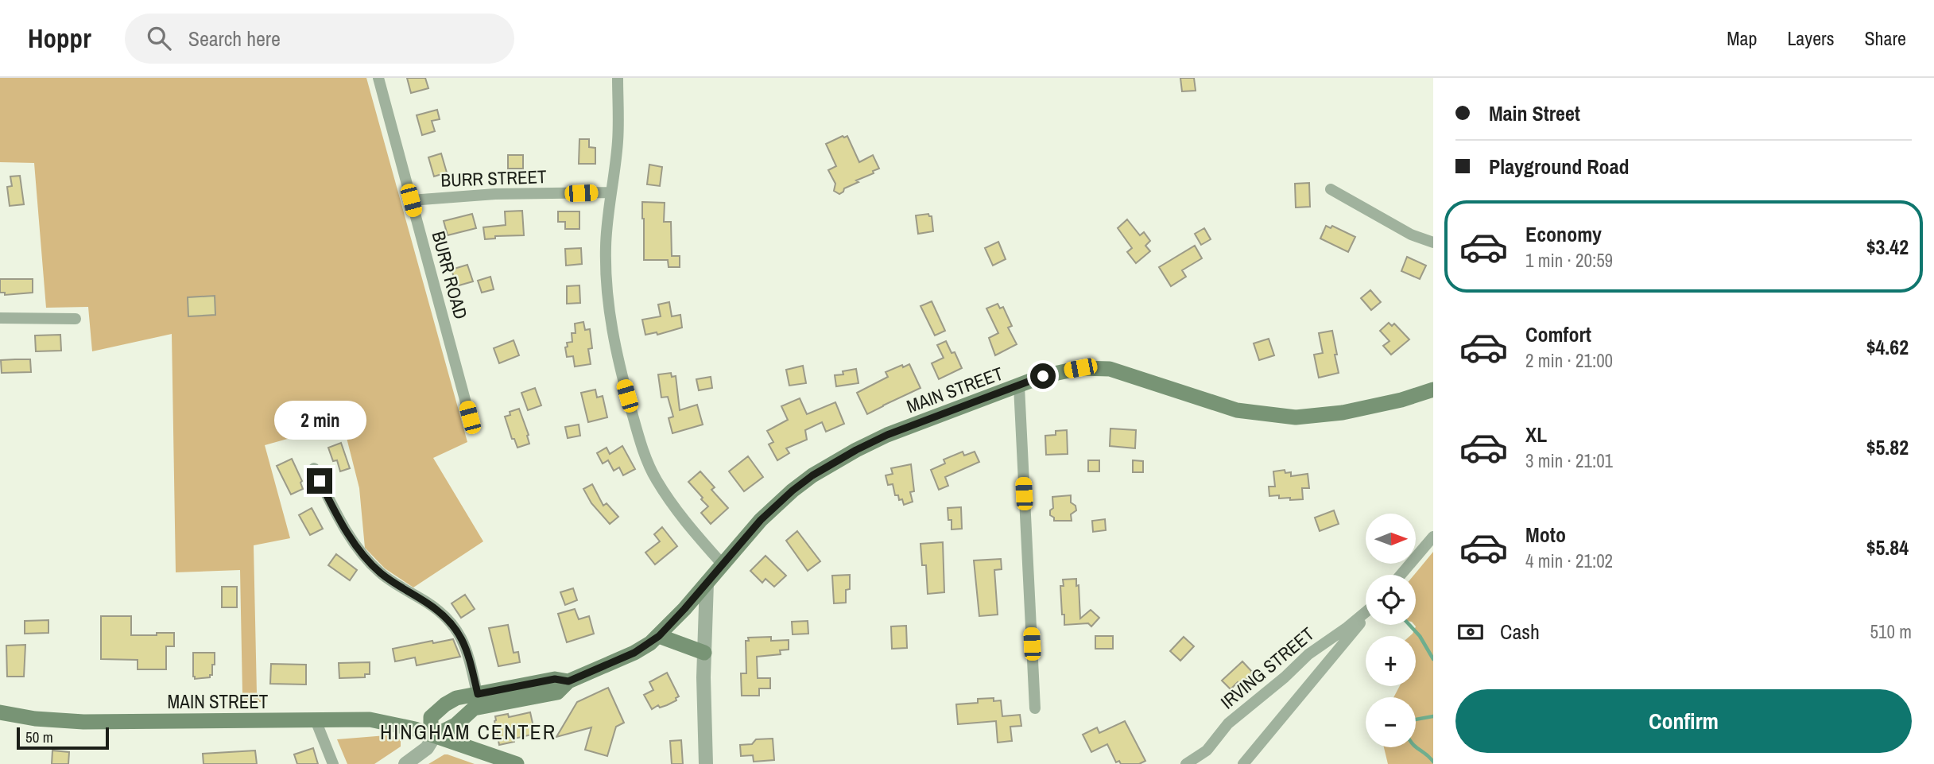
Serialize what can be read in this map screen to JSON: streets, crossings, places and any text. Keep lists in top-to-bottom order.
{
  "streets": {
    "main road": ["MAIN STREET"],
    "street": ["BURR STREET", "BURR ROAD", "IRVING STREET"]
  },
  "crossings": [
    ["BURR STREET", "BURR ROAD"]
  ],
  "districts": ["HINGHAM CENTER"],
  "scale_bar": "50 m",
  "north": "right",
  "page": {
    "header": "Hoppr",
    "search": "Search here",
    "nav": ["Map", "Layers", "Share"],
    "banner": ["Main Street", "Playground Road"],
    "list": [
      {
        "name": "Economy",
        "note": "1 min · 20:59",
        "value": "$3.42"
      },
      {
        "name": "Comfort",
        "note": "2 min · 21:00",
        "value": "$4.62"
      },
      {
        "name": "XL",
        "note": "3 min · 21:01",
        "value": "$5.82"
      },
      {
        "name": "Moto",
        "note": "4 min · 21:02",
        "value": "$5.84"
      }
    ],
    "bubble": "2 min",
    "map_buttons": ["+", "−"],
    "pay": ["Cash", "510 m"],
    "buttons": "Confirm",
    "scale": "50 m"
  }
}
